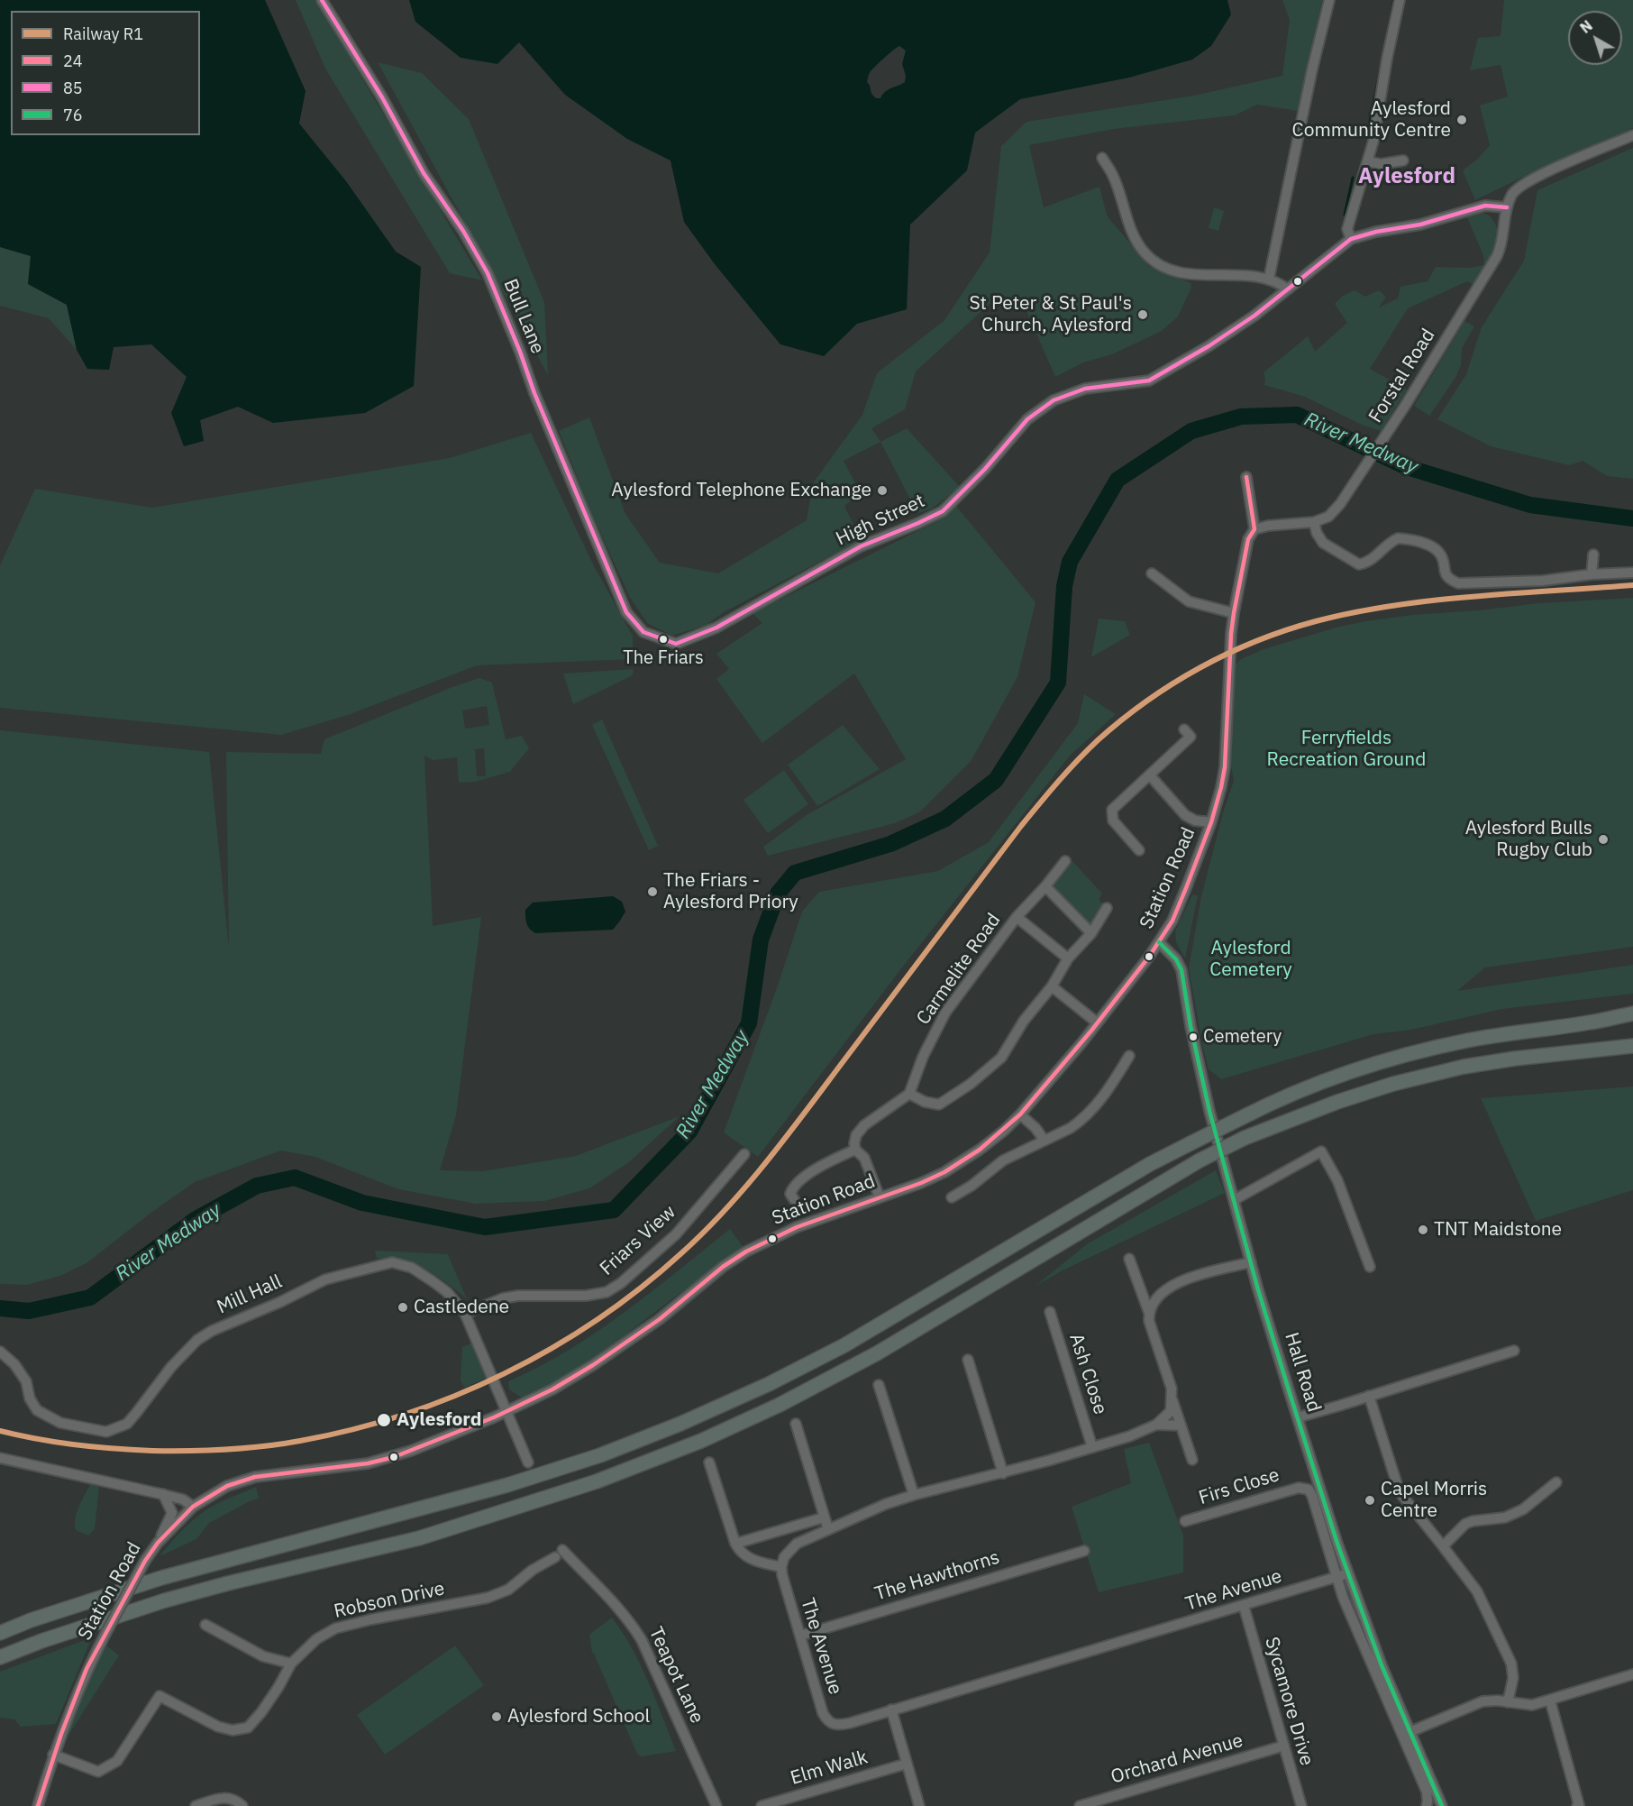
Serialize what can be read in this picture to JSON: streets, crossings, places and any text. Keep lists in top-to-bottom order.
{
  "streets": {
    "street": [
      "Bull Lane",
      "Forstal Road",
      "High Street",
      "Station Road",
      "Carmelite Road",
      "Friars View",
      "Mill Hall",
      "Hall Road",
      "Ash Close",
      "Firs Close",
      "The Hawthorns",
      "The Avenue",
      "Robson Drive",
      "Teapot Lane",
      "Sycamore Drive",
      "Orchard Avenue",
      "Elm Walk"
    ]
  },
  "crossings": [
    ["Bull Lane", "High Street"],
    ["Forstal Road", "Station Road"],
    ["Station Road", "Mill Hall"],
    ["Station Road", "Hall Road"],
    ["Station Road", "Robson Drive"],
    ["Friars View", "Mill Hall"],
    ["Hall Road", "The Avenue"],
    ["Firs Close", "The Avenue"],
    ["The Hawthorns", "The Avenue"],
    ["The Avenue", "Sycamore Drive"],
    ["Robson Drive", "Teapot Lane"],
    ["Sycamore Drive", "Orchard Avenue"]
  ],
  "districts": ["Aylesford"],
  "water": ["River Medway"],
  "parks": ["Ferryfields Recreation Ground", "Aylesford Cemetery"],
  "places": [
    "Aylesford Community Centre",
    "St Peter & St Paul's Church, Aylesford",
    "Aylesford Telephone Exchange",
    "The Friars",
    "Aylesford Bulls Rugby Club",
    "The Friars - Aylesford Priory",
    "Cemetery",
    "TNT Maidstone",
    "Castledene",
    "Aylesford",
    "Capel Morris Centre",
    "Aylesford School"
  ],
  "lines": [
    "transit line 85",
    "transit line 24",
    "rail line R1",
    "transit line 76"
  ],
  "legend": [
    "Railway R1",
    "24",
    "85",
    "76"
  ],
  "north": "top left"
}
